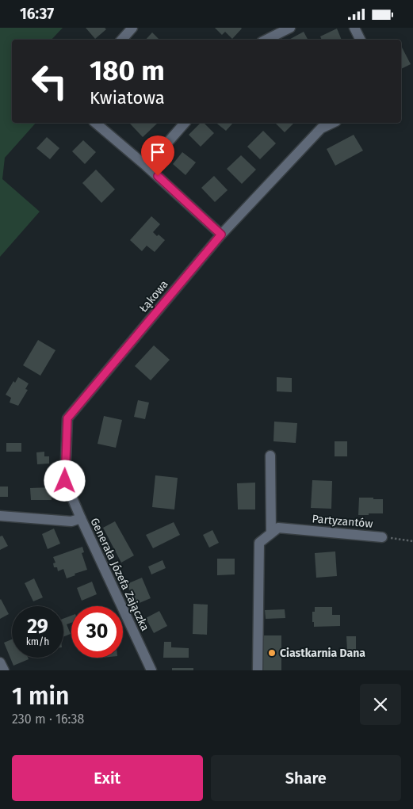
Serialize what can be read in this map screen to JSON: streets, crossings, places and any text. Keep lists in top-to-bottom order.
{
  "streets": {
    "street": ["Łąkowa", "Partyzantów", "Generała Józefa Zajączka"]
  },
  "crossings": [
    ["Łąkowa", "Generała Józefa Zajączka"]
  ],
  "places": ["Ciastkarnia Dana"],
  "page": {
    "status": "16:37",
    "turn": ["180 m", "Kwiatowa"],
    "speed": "29 km/h",
    "limit": "30",
    "heading": ["1 min", "230 m · 16:38"],
    "buttons": ["Exit", "Share"]
  }
}
